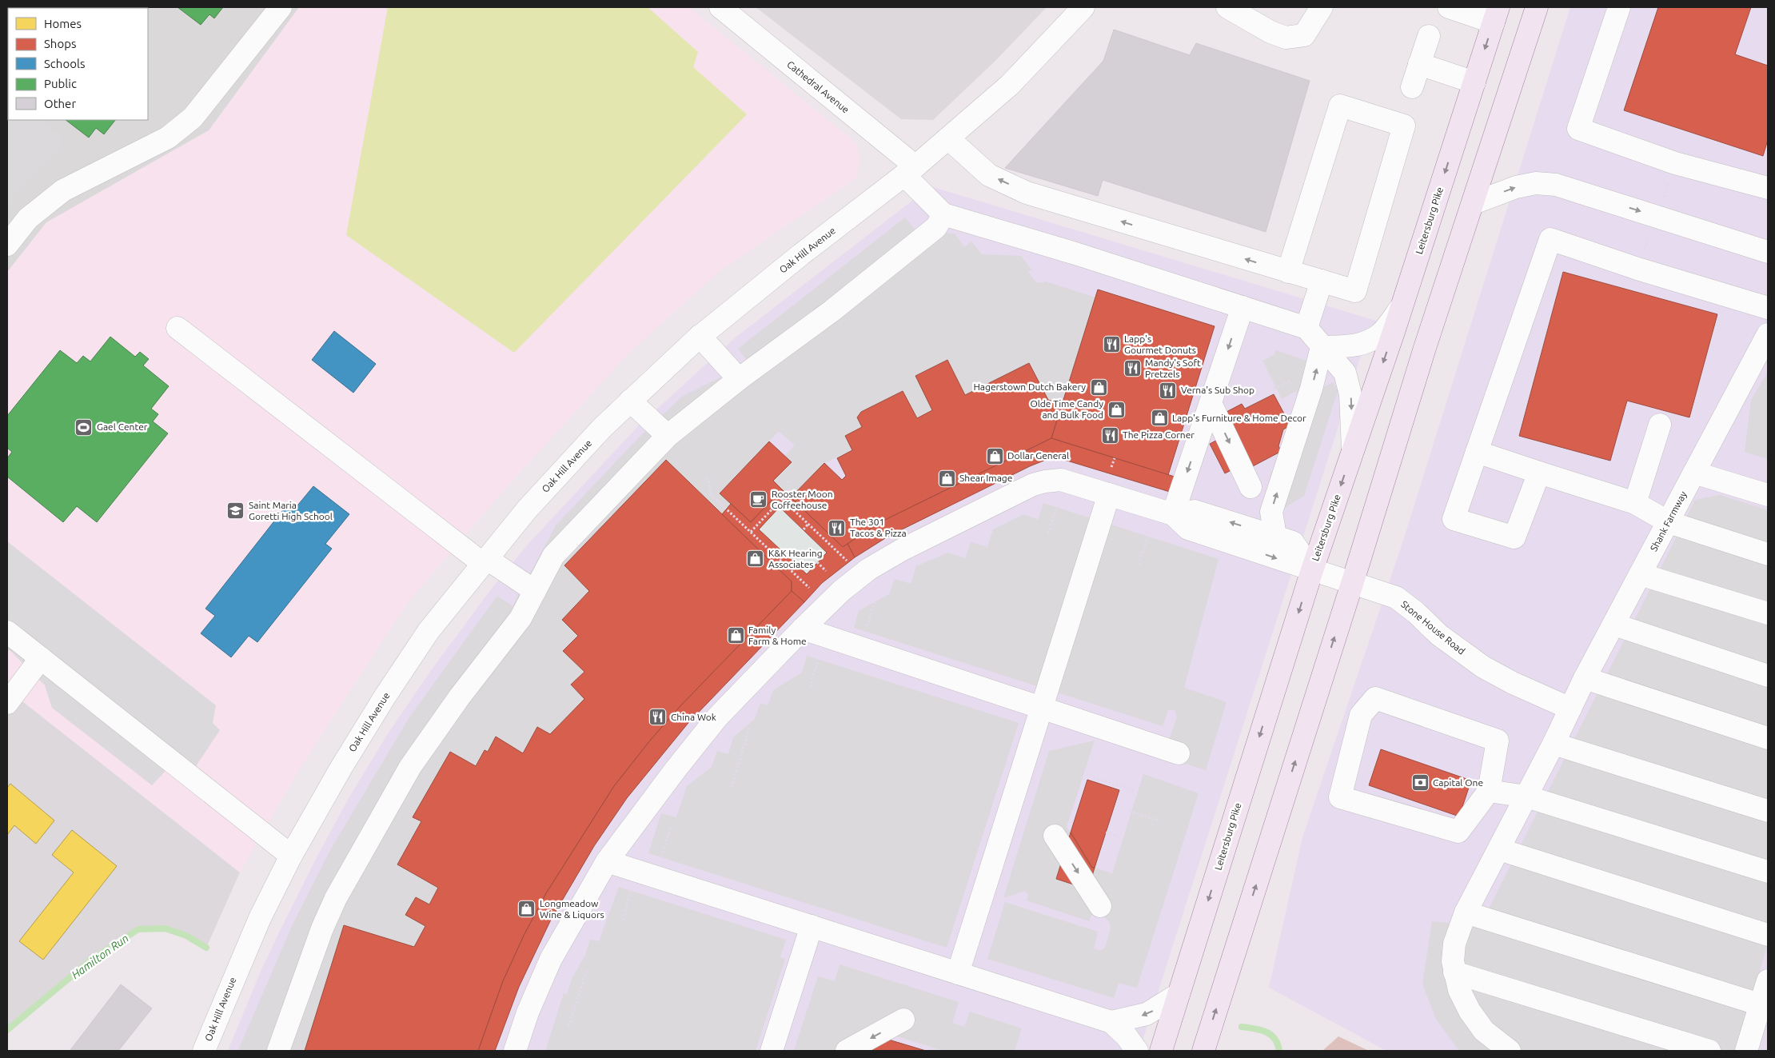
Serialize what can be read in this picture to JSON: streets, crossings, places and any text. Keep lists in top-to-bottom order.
{
  "streets": {
    "main road": ["Leitersburg Pike"],
    "street": [
      "Cathedral Avenue",
      "Oak Hill Avenue",
      "Shank Farmway",
      "Stone House Road"
    ]
  },
  "crossings": [
    ["Cathedral Avenue", "Oak Hill Avenue"],
    ["Leitersburg Pike", "Stone House Road"],
    ["Shank Farmway", "Stone House Road"]
  ],
  "water": ["Hamilton Run"],
  "places": {
    "restaurant": [
      "Lapp's Gourmet Donuts",
      "Mandy's Soft Pretzels",
      "Verna's Sub Shop",
      "The Pizza Corner",
      "The 301 Tacos & Pizza",
      "China Wok"
    ],
    "shop": [
      "Hagerstown Dutch Bakery",
      "Olde Time Candy and Bulk Food",
      "Lapp's Furniture & Home Decor",
      "Dollar General",
      "Shear Image",
      "K&K Hearing Associates",
      "Family Farm & Home",
      "Longmeadow Wine & Liquors"
    ],
    "sports": ["Gael Center"],
    "cafe": ["Rooster Moon Coffeehouse"],
    "school or university": ["Saint Maria Goretti High School"],
    "bank": ["Capital One"]
  },
  "legend": [
    "Homes",
    "Shops",
    "Schools",
    "Public",
    "Other"
  ]
}
